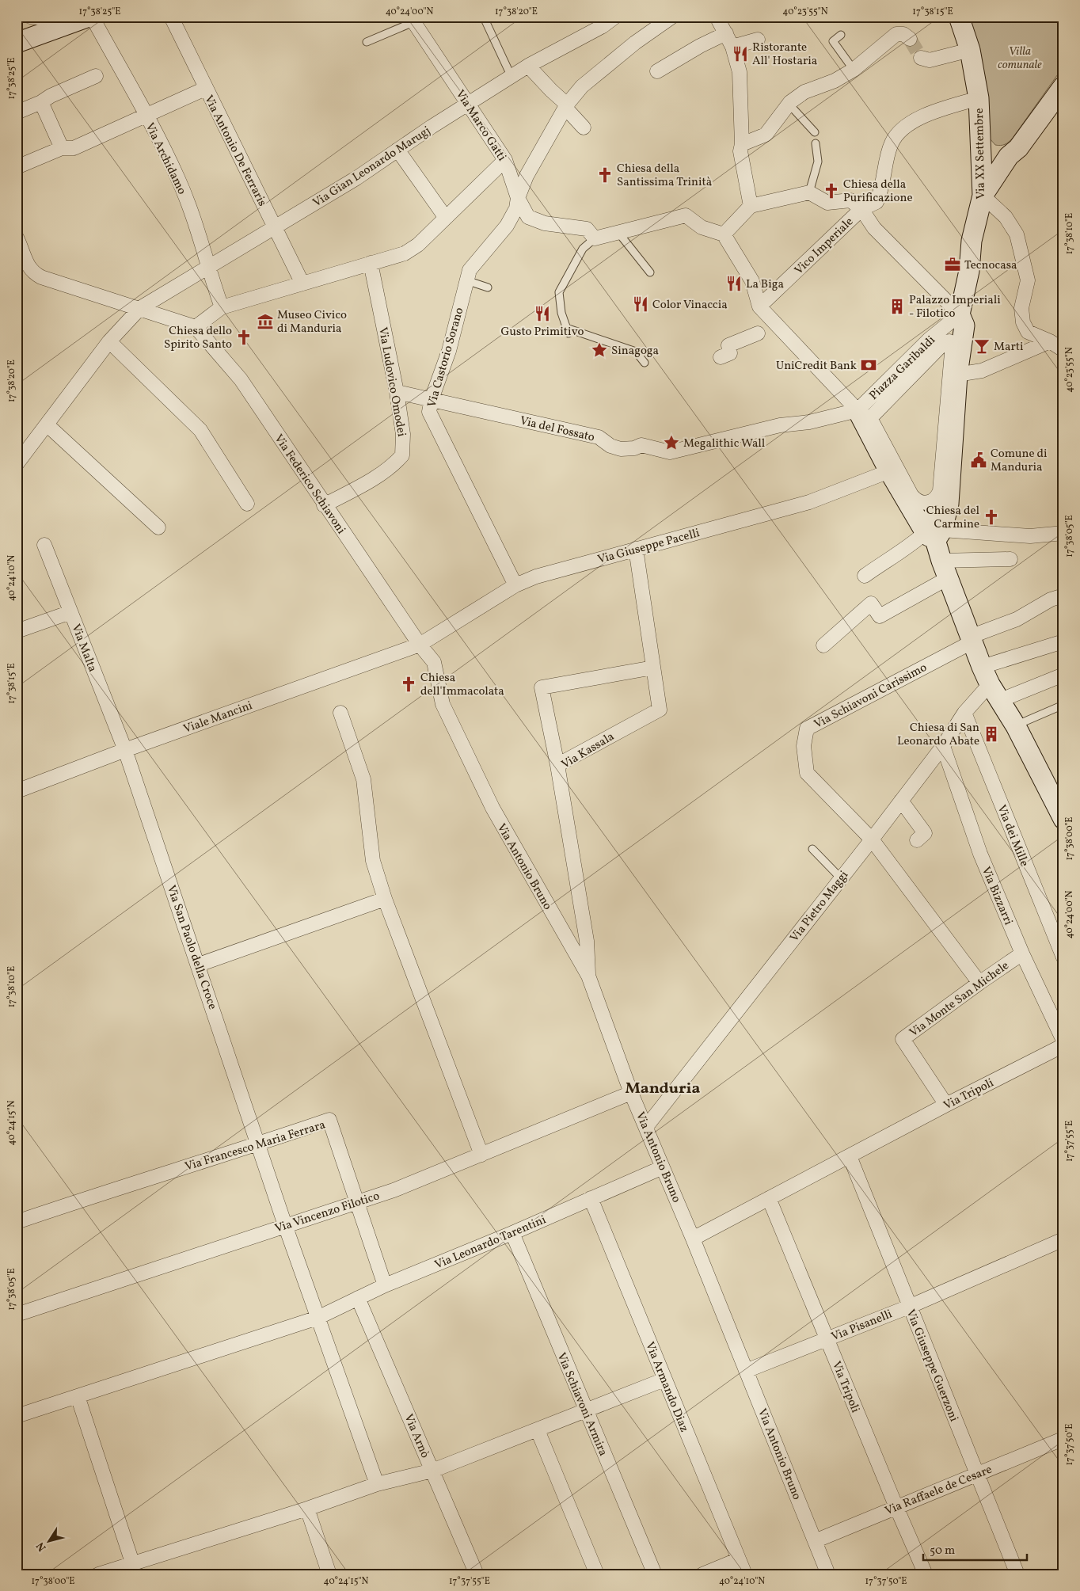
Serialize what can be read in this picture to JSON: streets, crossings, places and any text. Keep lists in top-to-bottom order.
{
  "streets": {
    "street": [
      "Via Marco Gatti",
      "Via Antonio De Ferraris",
      "Via XX Settembre",
      "Via Archidamo",
      "Via Gian Leonardo Marugj",
      "Vico Imperiale",
      "Via Castorio Sorano",
      "Piazza Garibaldi",
      "Via Ludovico Omodei",
      "Via del Fossato",
      "Via Federico Schiavoni",
      "Via Giuseppe Pacelli",
      "Via Malta",
      "Via Schiavoni Carissimo",
      "Viale Mancini",
      "Via Kassala",
      "Via dei Mille",
      "Via Antonio Bruno",
      "Via Bizzarri",
      "Via Pietro Maggi",
      "Via San Paolo della Croce",
      "Via Monte San Michele",
      "Via Tripoli",
      "Via Francesco Maria Ferrara",
      "Via Vincenzo Filotico",
      "Via Leonardo Tarentini",
      "Via Pisanelli",
      "Via Giuseppe Guerzoni",
      "Via Armando Diaz",
      "Via Schiavoni Armira",
      "Via Arnò",
      "Via Raffaele de Cesare"
    ]
  },
  "crossings": [
    ["Via Marco Gatti", "Via Gian Leonardo Marugj"],
    ["Via Marco Gatti", "Via Castorio Sorano"],
    ["Via Antonio De Ferraris", "Via Gian Leonardo Marugj"],
    ["Via XX Settembre", "Vico Imperiale"],
    ["Via XX Settembre", "Piazza Garibaldi"],
    ["Via Archidamo", "Via Gian Leonardo Marugj"],
    ["Via Castorio Sorano", "Via del Fossato"],
    ["Via Castorio Sorano", "Via Giuseppe Pacelli"],
    ["Piazza Garibaldi", "Via del Fossato"],
    ["Via Ludovico Omodei", "Via del Fossato"],
    ["Via Ludovico Omodei", "Via Federico Schiavoni"],
    ["Via Federico Schiavoni", "Via Giuseppe Pacelli"],
    ["Via Federico Schiavoni", "Viale Mancini"],
    ["Via Federico Schiavoni", "Via Antonio Bruno"],
    ["Via Giuseppe Pacelli", "Viale Mancini"],
    ["Via Giuseppe Pacelli", "Via Kassala"],
    ["Via Giuseppe Pacelli", "Via Antonio Bruno"],
    ["Via Malta", "Viale Mancini"],
    ["Via Malta", "Via San Paolo della Croce"],
    ["Via Schiavoni Carissimo", "Via Pietro Maggi"],
    ["Viale Mancini", "Via Antonio Bruno"],
    ["Viale Mancini", "Via San Paolo della Croce"],
    ["Via Kassala", "Via Antonio Bruno"],
    ["Via dei Mille", "Via Pietro Maggi"],
    ["Via Antonio Bruno", "Via Pietro Maggi"],
    ["Via Antonio Bruno", "Via Tripoli"],
    ["Via Antonio Bruno", "Via Vincenzo Filotico"],
    ["Via Antonio Bruno", "Via Leonardo Tarentini"],
    ["Via Antonio Bruno", "Via Pisanelli"],
    ["Via Antonio Bruno", "Via Raffaele de Cesare"],
    ["Via Bizzarri", "Via Pietro Maggi"],
    ["Via Bizzarri", "Via Monte San Michele"],
    ["Via San Paolo della Croce", "Via Francesco Maria Ferrara"],
    ["Via San Paolo della Croce", "Via Vincenzo Filotico"],
    ["Via San Paolo della Croce", "Via Leonardo Tarentini"],
    ["Via Monte San Michele", "Via Tripoli"],
    ["Via Tripoli", "Via Pisanelli"],
    ["Via Tripoli", "Via Giuseppe Guerzoni"],
    ["Via Tripoli", "Via Raffaele de Cesare"],
    ["Via Francesco Maria Ferrara", "Via Vincenzo Filotico"],
    ["Via Francesco Maria Ferrara", "Via Leonardo Tarentini"],
    ["Via Leonardo Tarentini", "Via Armando Diaz"],
    ["Via Leonardo Tarentini", "Via Schiavoni Armira"],
    ["Via Leonardo Tarentini", "Via Arnò"],
    ["Via Pisanelli", "Via Giuseppe Guerzoni"],
    ["Via Giuseppe Guerzoni", "Via Raffaele de Cesare"]
  ],
  "districts": ["Manduria"],
  "parks": ["Villa comunale"],
  "places": {
    "restaurant": [
      "Ristorante All' Hostaria",
      "La Biga",
      "Color Vinaccia",
      "Gusto Primitivo"
    ],
    "church": [
      "Chiesa della Santissima Trinità",
      "Chiesa della Purificazione",
      "Chiesa dello Spirito Santo",
      "Chiesa del Carmine",
      "Chiesa dell'Immacolata"
    ],
    "office": ["Tecnocasa"],
    "building": ["Palazzo Imperiali - Filotico", "Chiesa di San Leonardo Abate"],
    "museum": ["Museo Civico di Manduria"],
    "bar": ["Marti"],
    "place": ["Sinagoga", "Megalithic Wall"],
    "bank": ["UniCredit Bank"],
    "public building": ["Comune di Manduria"]
  },
  "scale_bar": "50 m",
  "north": "bottom left",
  "coordinates": [
    "17°38'25\"E",
    "40°24'00\"N",
    "17°38'20\"E",
    "40°23'55\"N",
    "17°38'15\"E",
    "17°38'10\"E",
    "17°38'05\"E",
    "40°24'10\"N",
    "17°38'00\"E",
    "40°24'15\"N",
    "17°37'55\"E",
    "17°37'50\"E"
  ]
}
